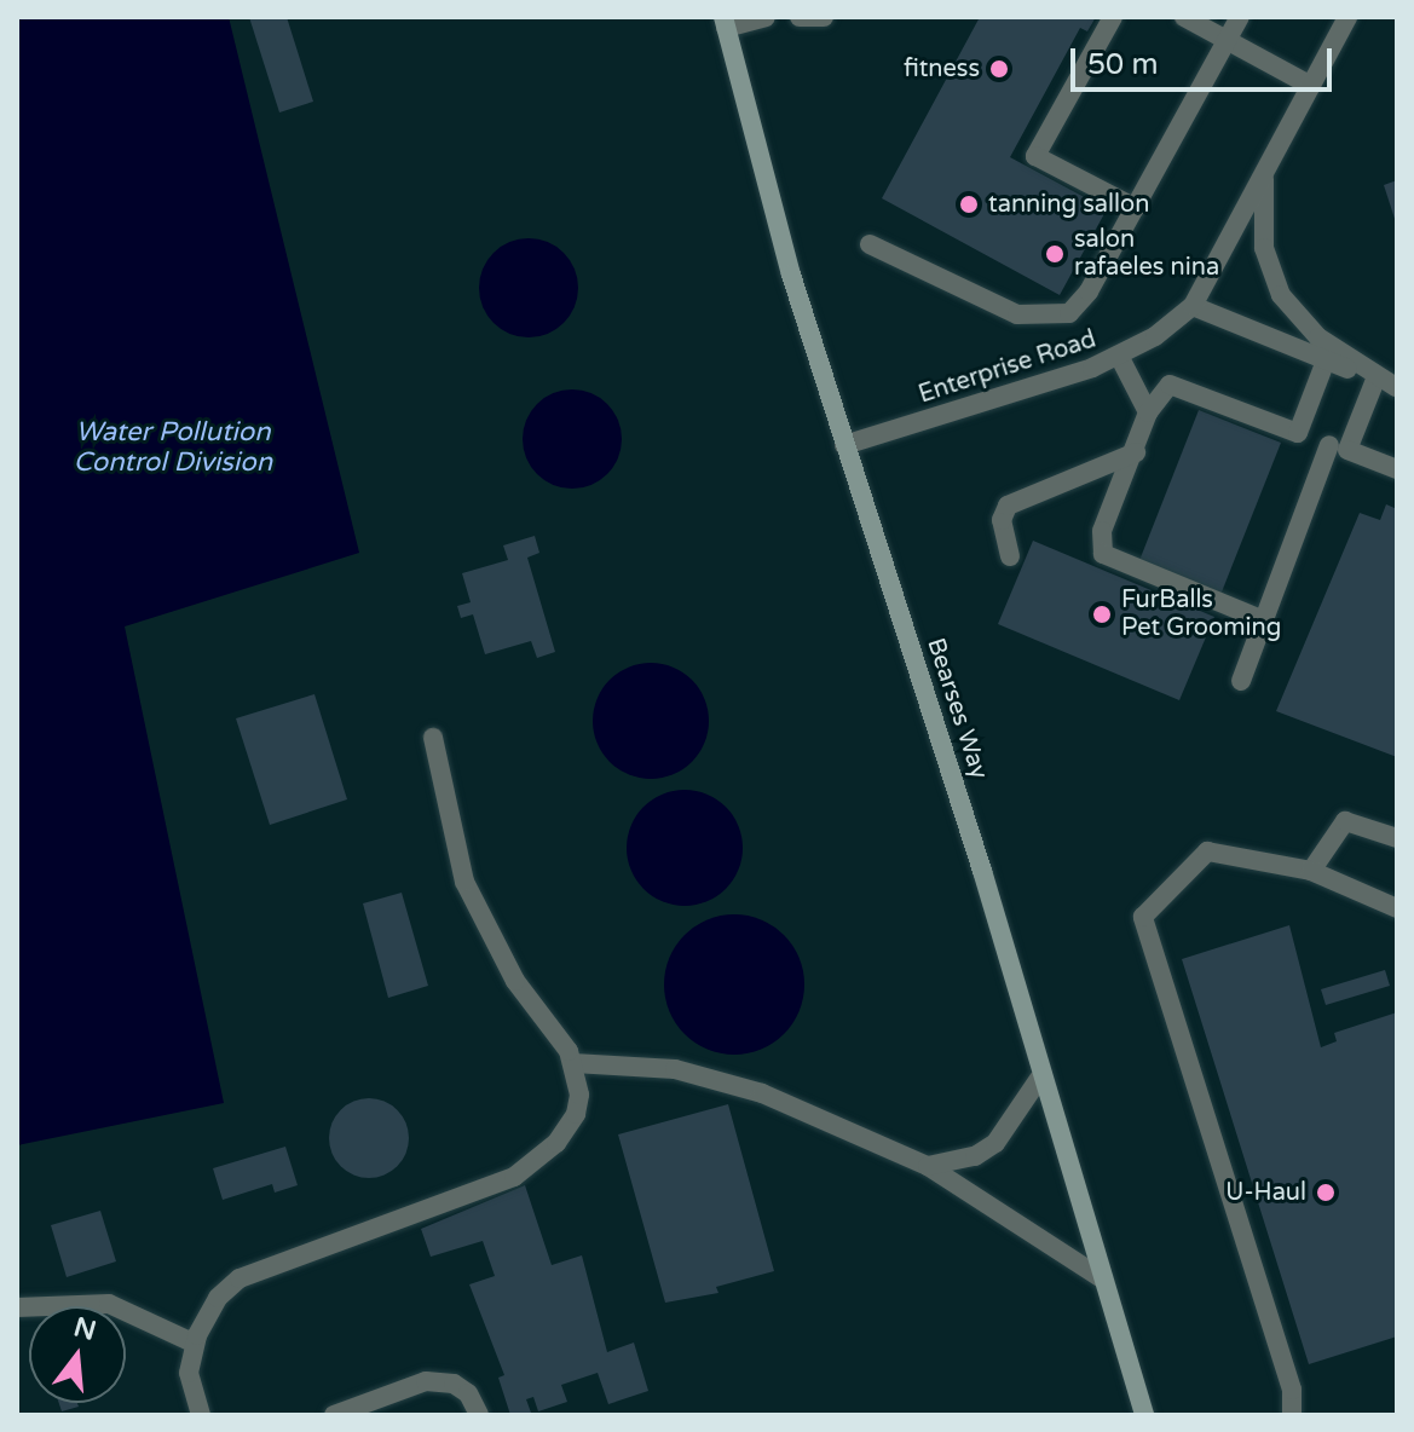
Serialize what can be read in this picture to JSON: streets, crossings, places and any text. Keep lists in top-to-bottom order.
{
  "streets": {
    "main road": ["Bearses Way"],
    "street": ["Enterprise Road"]
  },
  "crossings": [
    ["Enterprise Road", "Bearses Way"]
  ],
  "water": ["Water Pollution Control Division"],
  "places": [
    "fitness",
    "tanning sallon",
    "salon rafaeles nina",
    "FurBalls Pet Grooming",
    "U-Haul"
  ],
  "scale_bar": "50 m",
  "north": "top"
}
